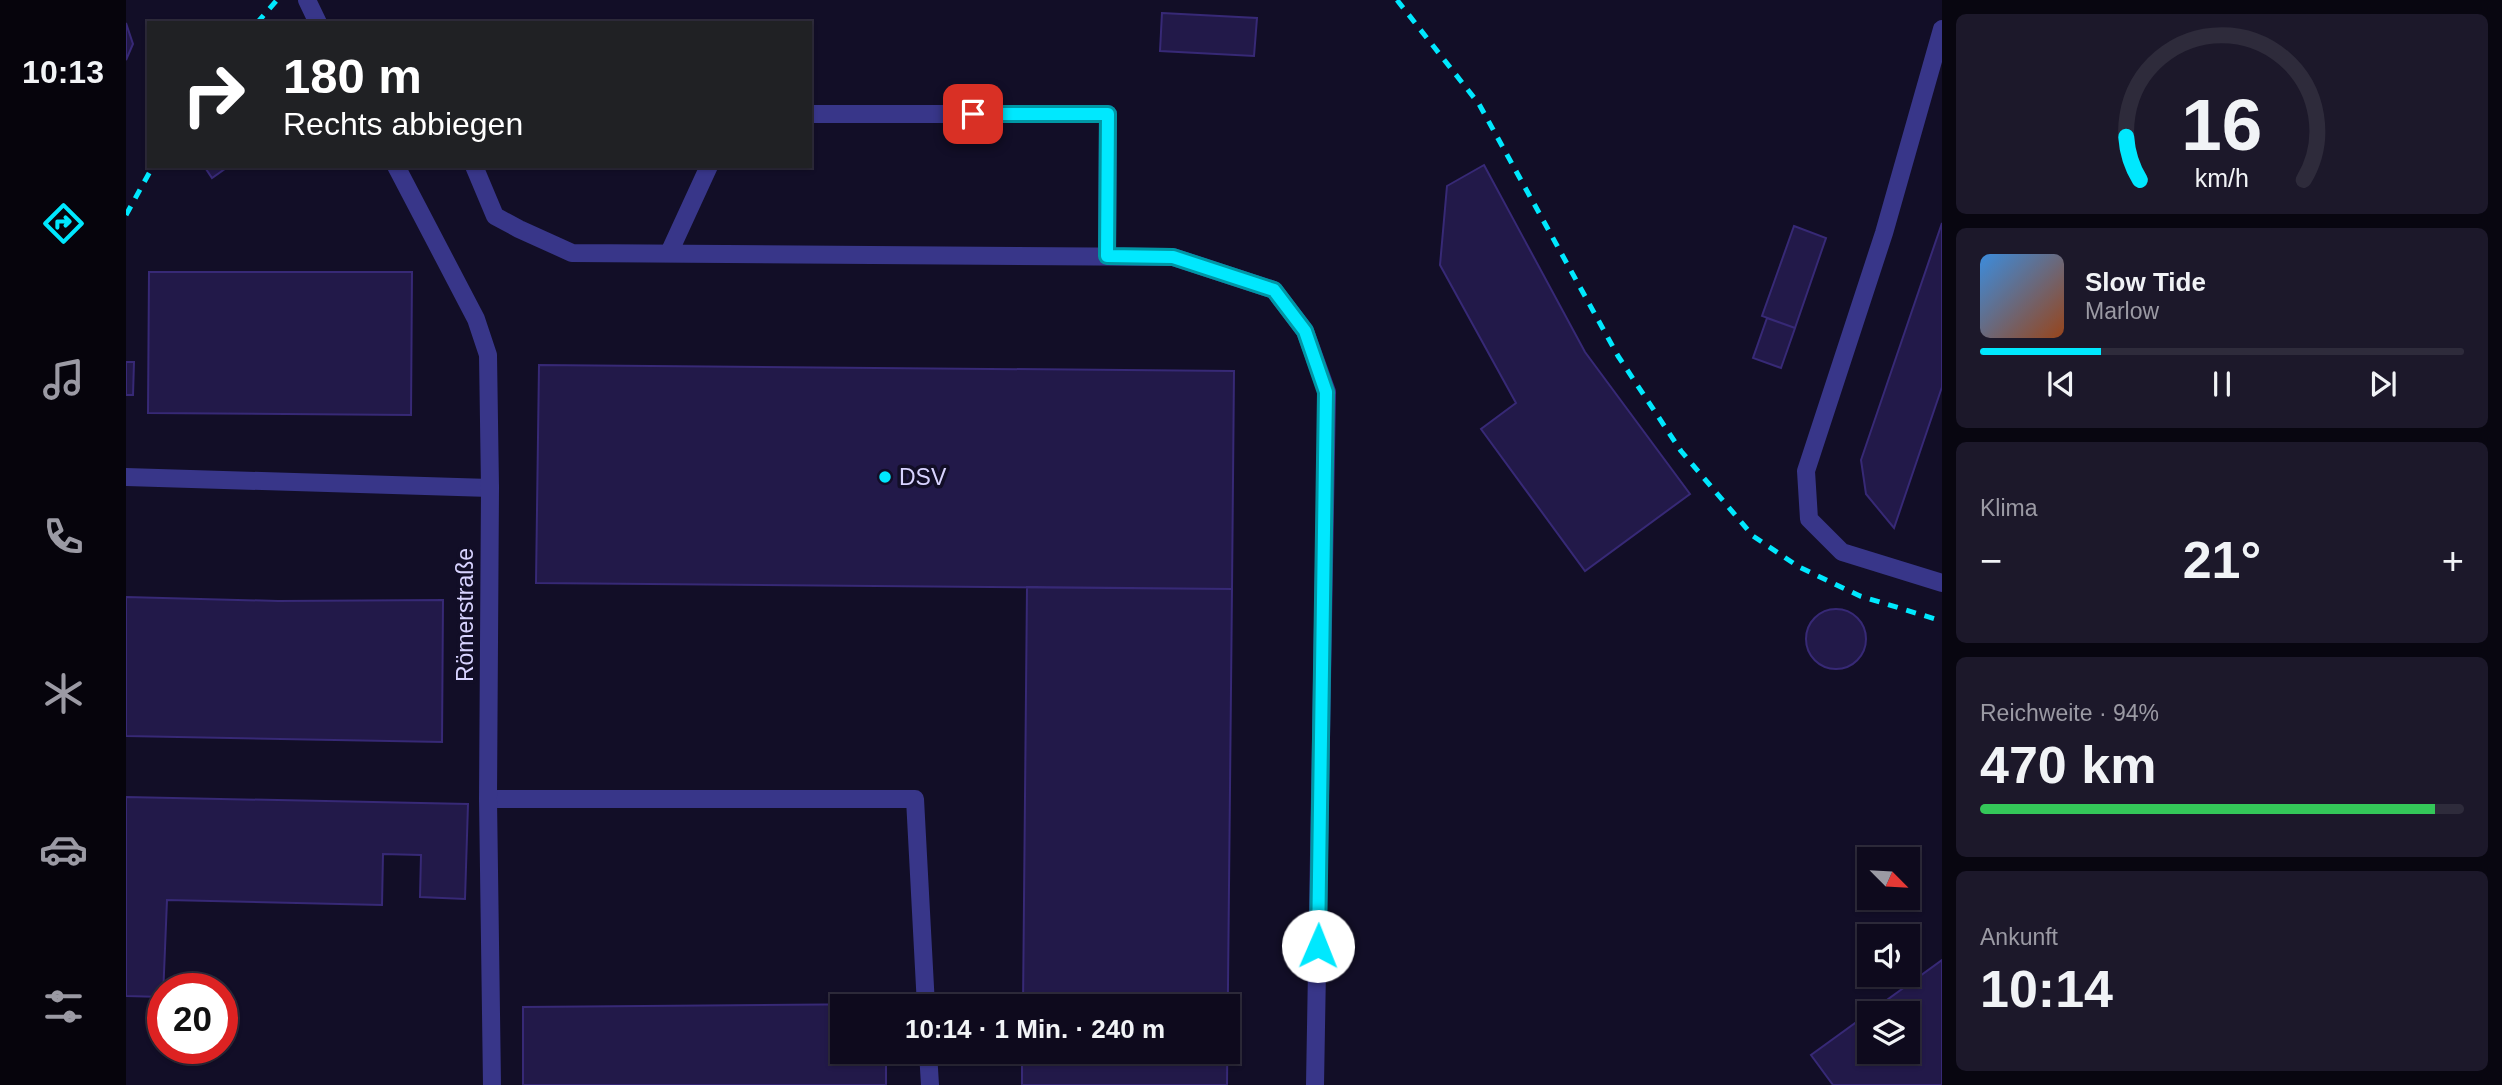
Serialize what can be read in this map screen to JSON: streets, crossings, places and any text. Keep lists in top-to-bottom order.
{
  "streets": {
    "street": ["Römerstraße"]
  },
  "places": ["DSV"],
  "north": "bottom right",
  "page": {
    "tabs": "10:13",
    "turn": ["180 m", "Rechts abbiegen"],
    "song": ["Slow Tide", "Marlow"],
    "tile": [
      "Klima",
      ["Reichweite · 94%", "470 km"],
      ["Ankunft", "10:14"]
    ],
    "heat": ["−", "21°", "+"],
    "limit": "20",
    "trip": "10:14 · 1 Min. · 240 m",
    "gauge": ["16", "km/h"]
  }
}
